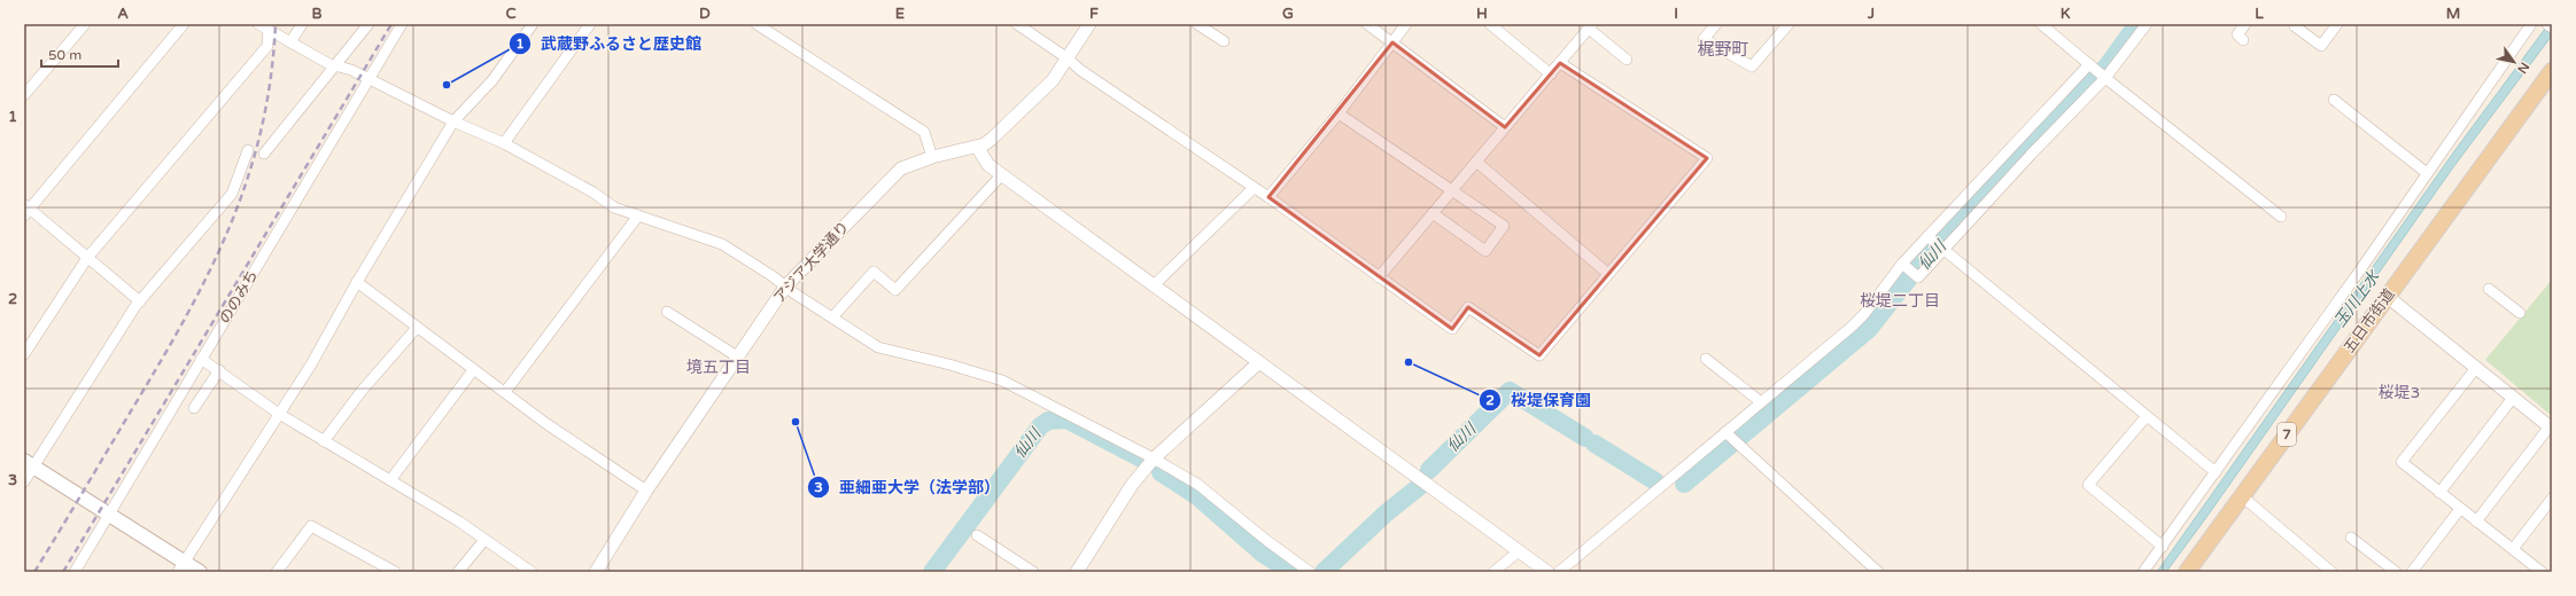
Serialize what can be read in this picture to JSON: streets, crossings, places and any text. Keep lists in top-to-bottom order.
{
  "streets": {
    "main road": ["五日市街道", "7"],
    "street": ["アジア大学通り", "ののみち"]
  },
  "districts": [
    "梶野町",
    "桜堤二丁目",
    "境五丁目",
    "桜堤3"
  ],
  "water": ["仙川", "玉川上水"],
  "places": ["武蔵野ふるさと歴史館", "桜堤保育園", "亜細亜大学（法学部）"],
  "scale_bar": "50 m",
  "north": "bottom right",
  "grid": {
    "columns": [
      "A",
      "B",
      "C",
      "D",
      "E",
      "F",
      "G",
      "H",
      "I",
      "J",
      "K",
      "L",
      "M"
    ],
    "rows": ["1", "2", "3"]
  }
}
